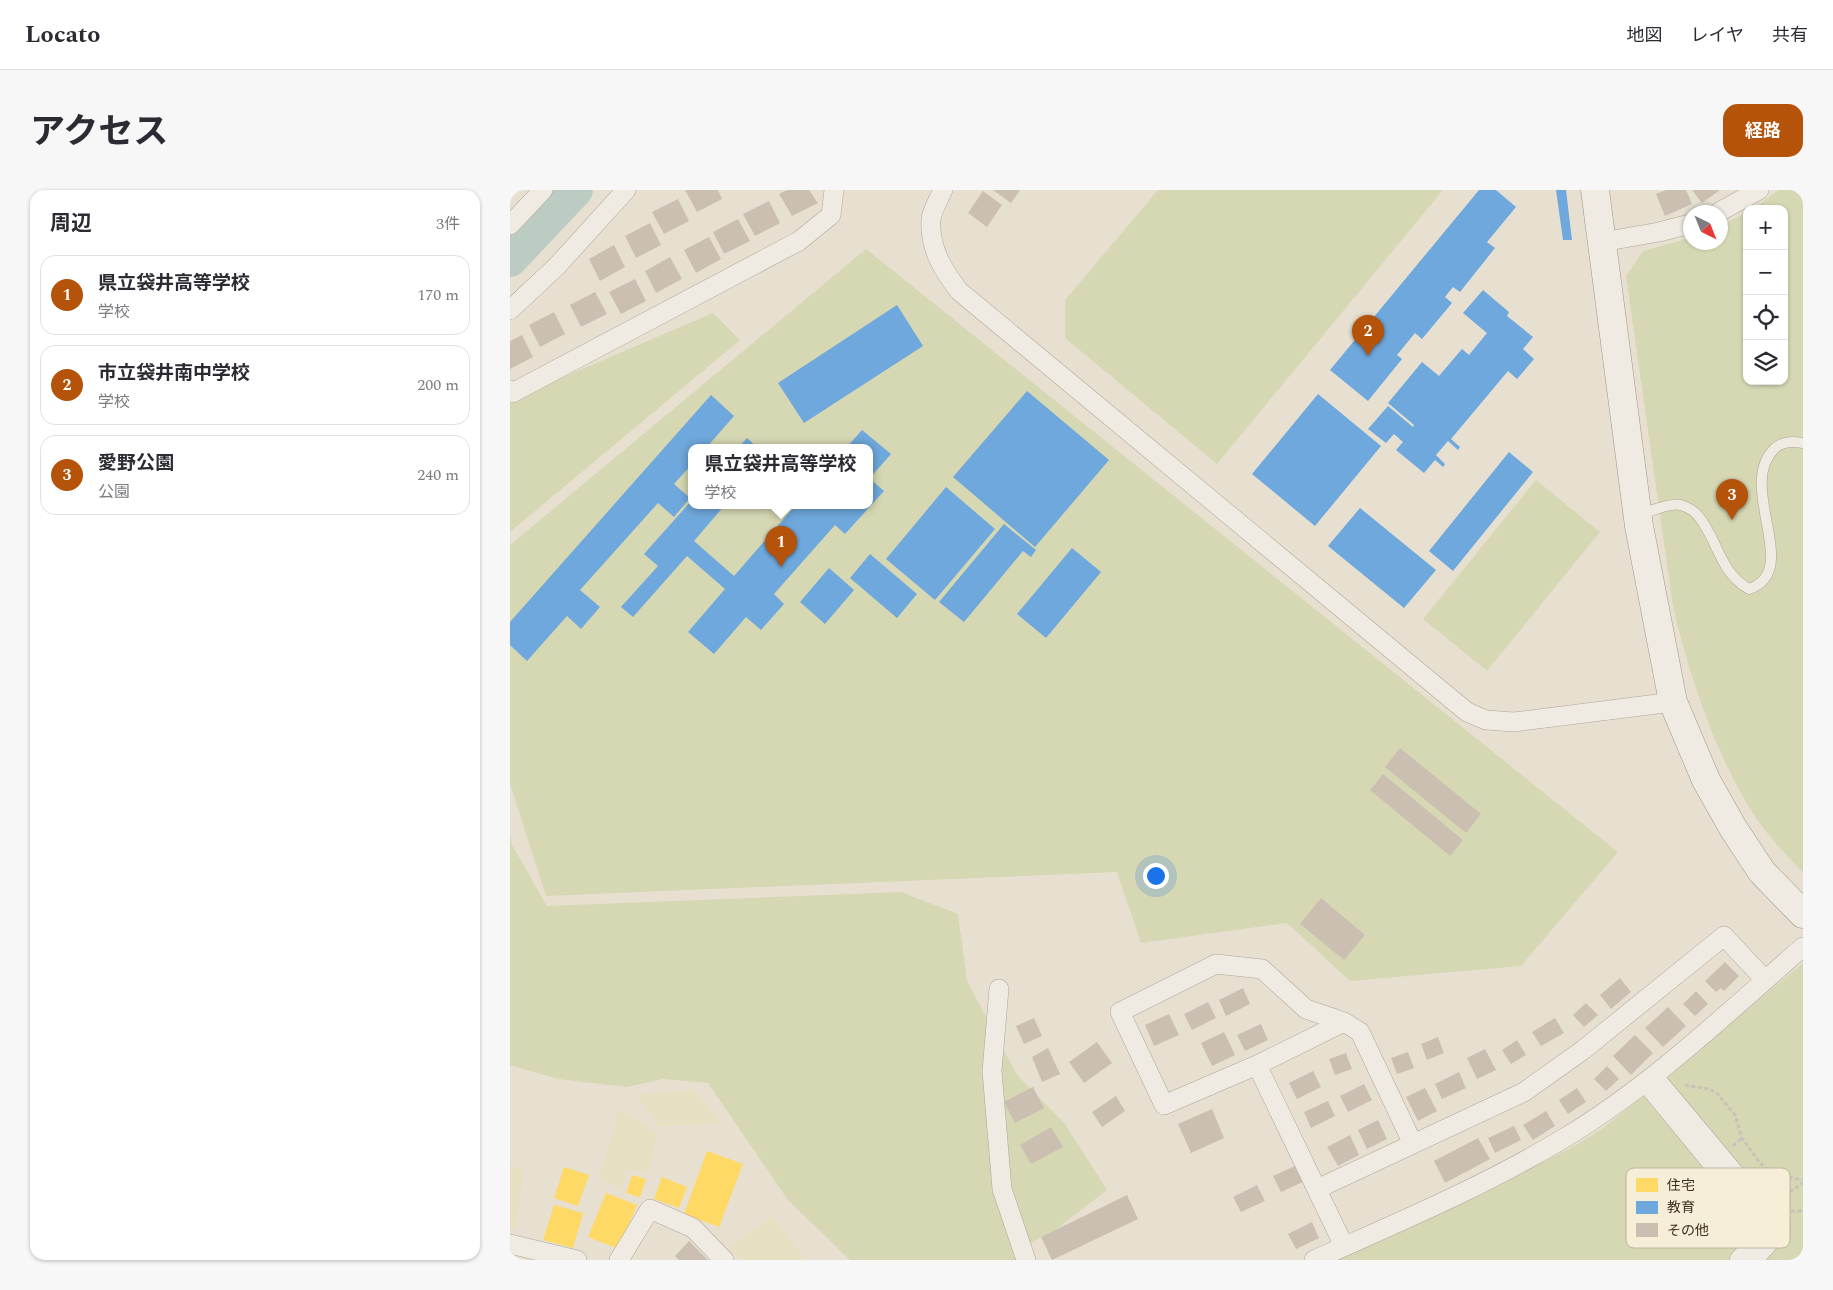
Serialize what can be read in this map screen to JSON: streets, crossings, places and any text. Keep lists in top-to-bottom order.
{
  "legend": ["住宅", "教育", "その他"],
  "north": "bottom right",
  "page": {
    "header": "Locato",
    "nav": ["地図", "レイヤ", "共有"],
    "title": "アクセス",
    "buttons": "経路",
    "heading": ["周辺", "3件"],
    "map_buttons": ["+", "−"],
    "list": [
      {
        "mark": "1",
        "name": "県立袋井高等学校",
        "note": "学校",
        "value": "170 m"
      },
      {
        "mark": "2",
        "name": "市立袋井南中学校",
        "note": "学校",
        "value": "200 m"
      },
      {
        "mark": "3",
        "name": "愛野公園",
        "note": "公園",
        "value": "240 m"
      }
    ],
    "pins": ["2", "3", "1"],
    "popup": ["県立袋井高等学校", "学校"]
  }
}
